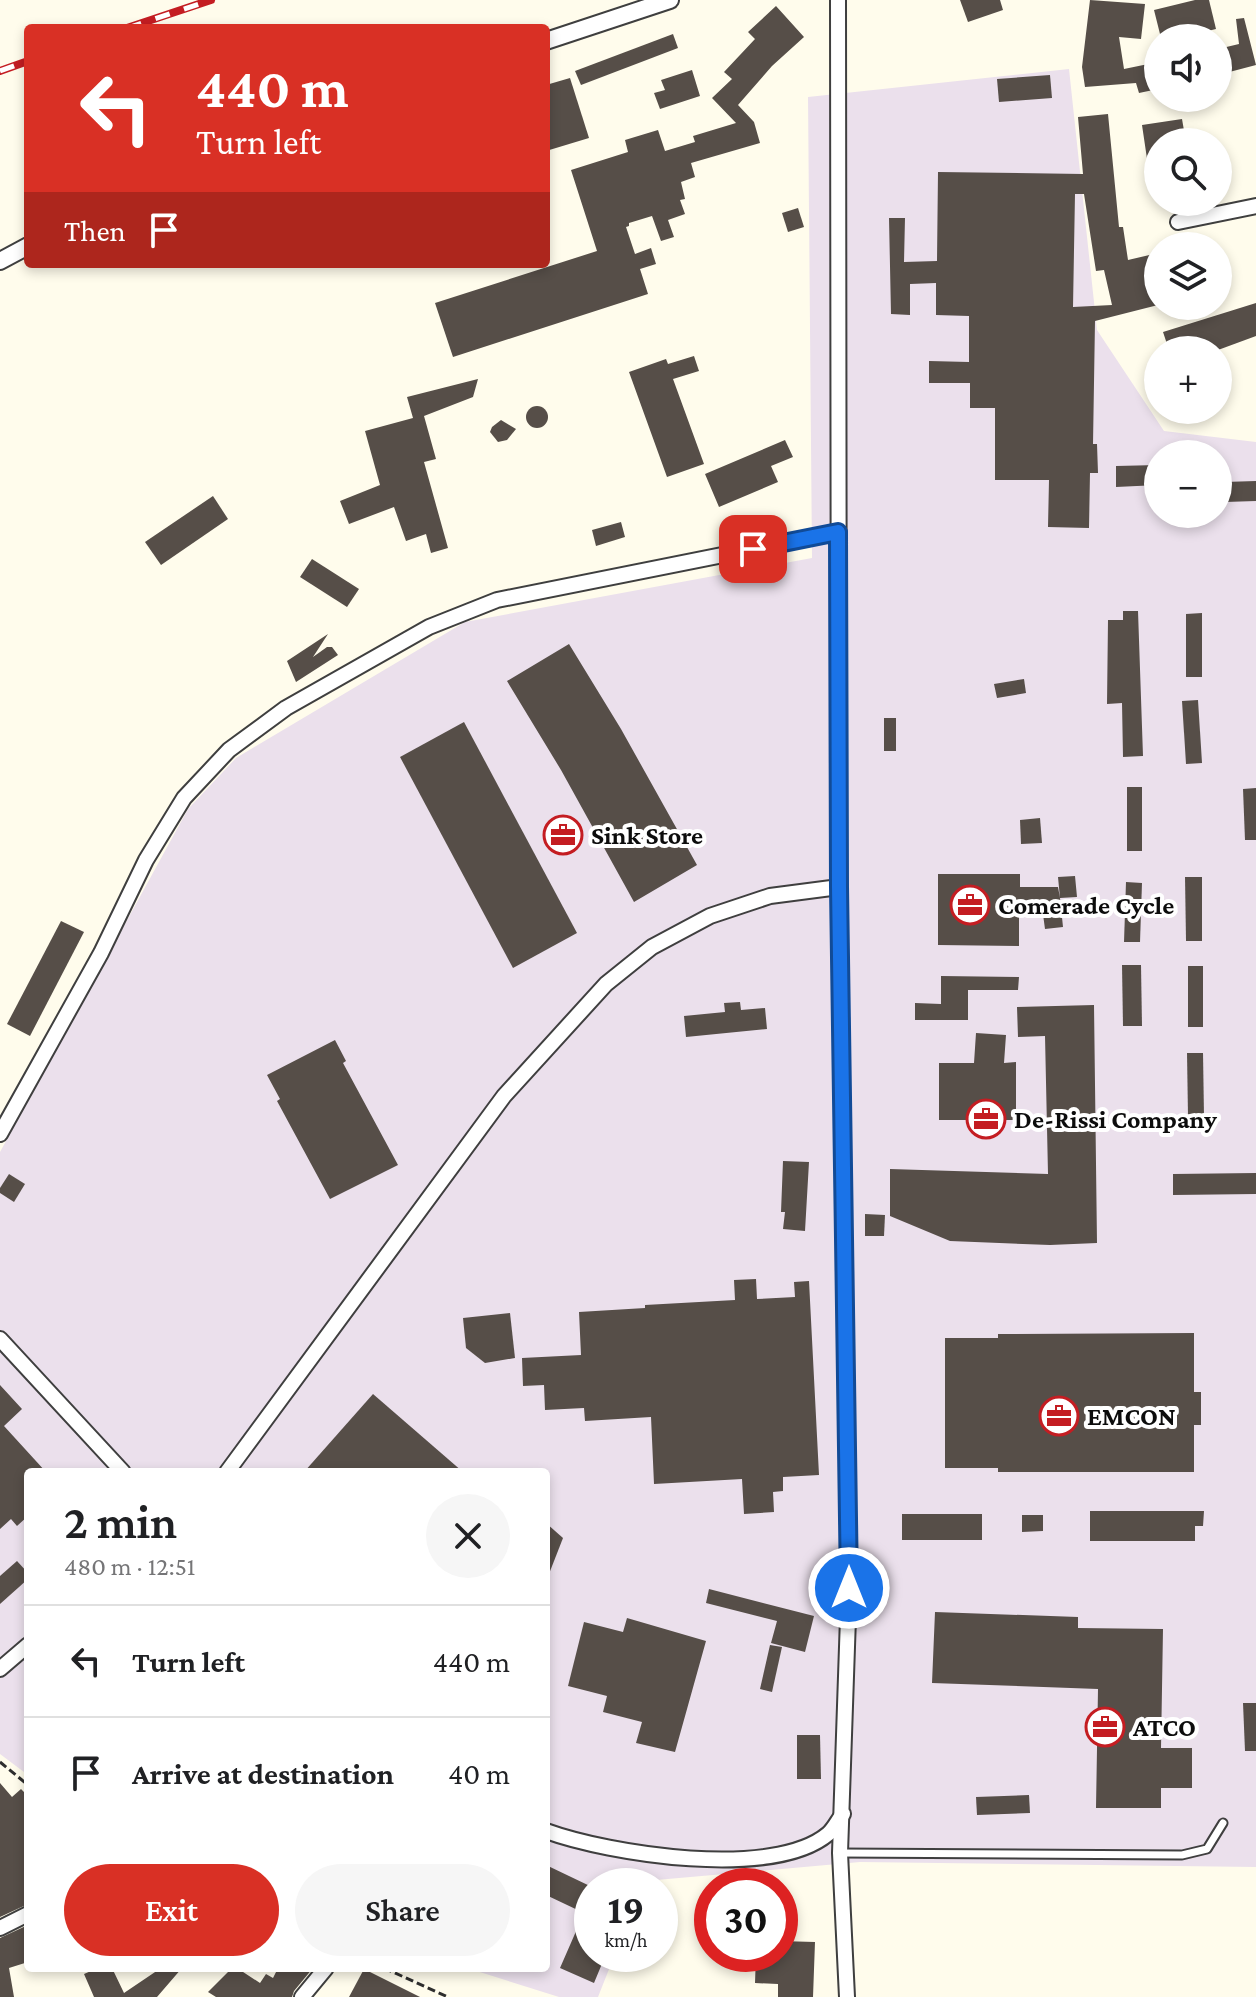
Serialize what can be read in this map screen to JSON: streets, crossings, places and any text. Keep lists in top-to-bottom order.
{
  "places": {
    "office": [
      "Sink Store",
      "Comerade Cycle",
      "De-Rissi Company",
      "EMCON",
      "ATCO"
    ]
  },
  "page": {
    "map_buttons": ["+", "−"],
    "turn": ["440 m", "Turn left"],
    "then": "Then",
    "heading": ["2 min", "480 m · 12:51"],
    "list": [
      {
        "name": "Turn left",
        "value": "440 m"
      },
      {
        "name": "Arrive at destination",
        "value": "40 m"
      }
    ],
    "buttons": ["Exit", "Share"],
    "speed": "19 km/h",
    "limit": "30"
  }
}
